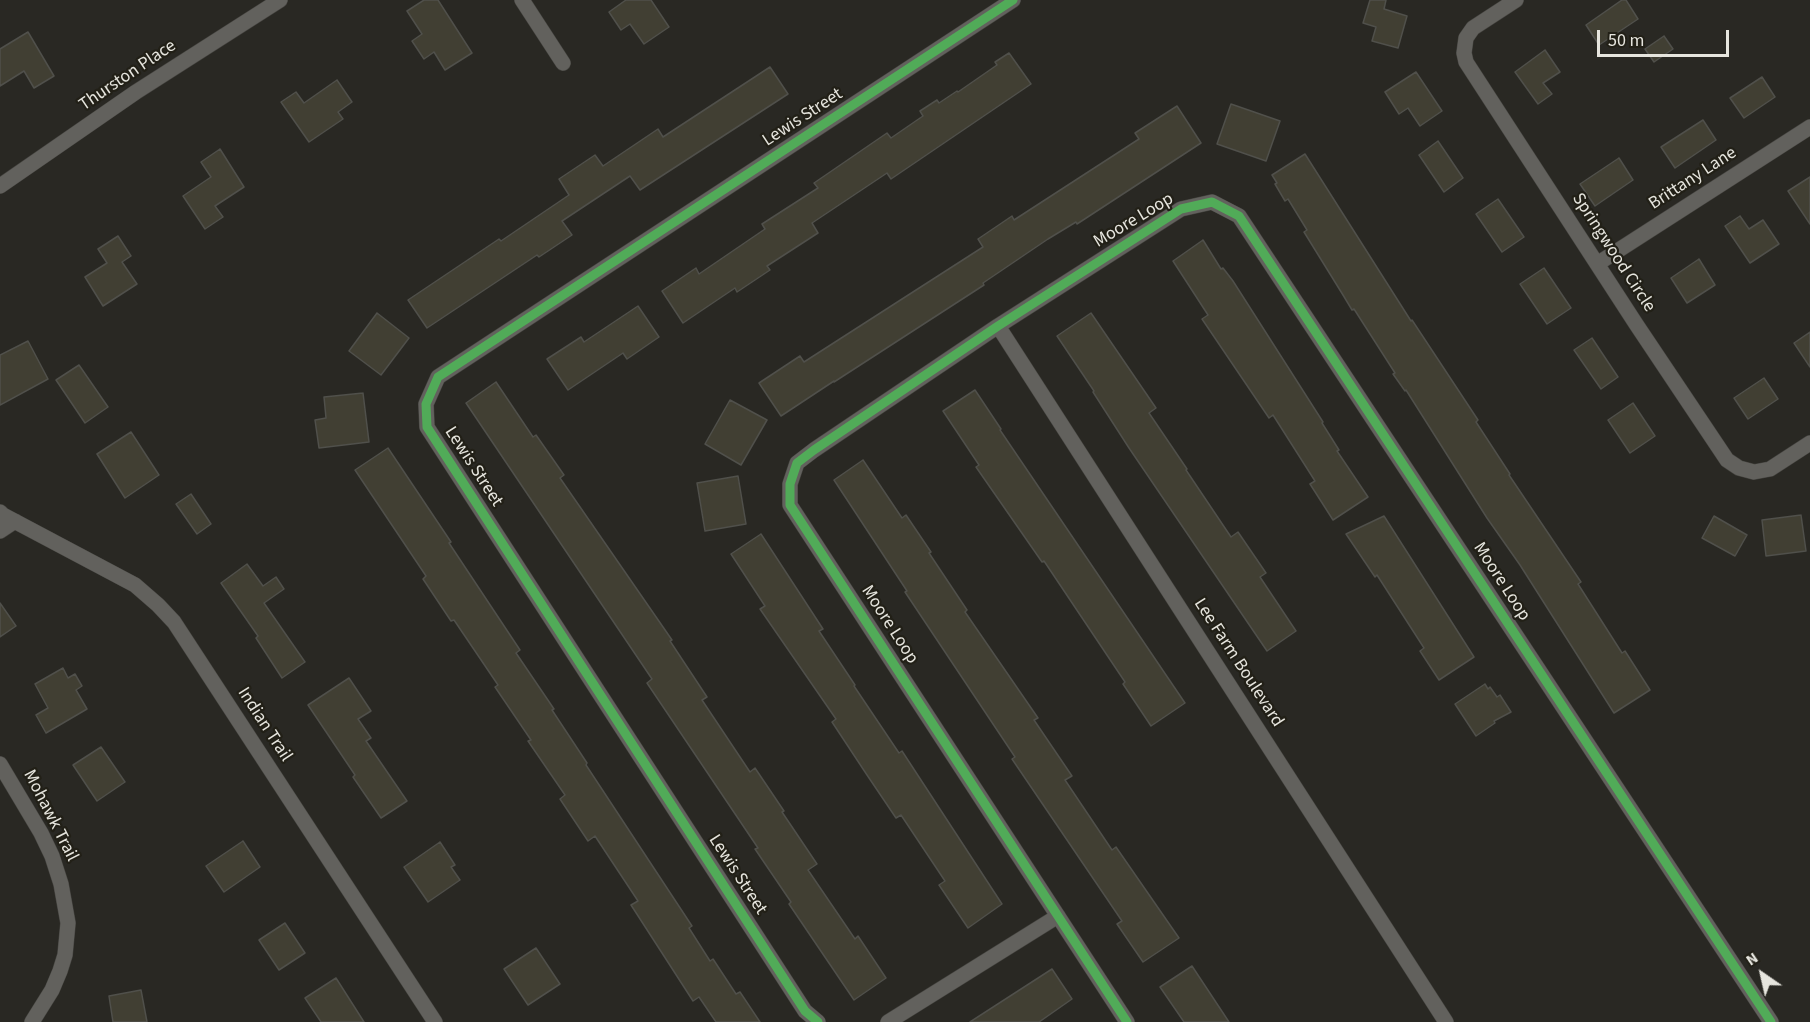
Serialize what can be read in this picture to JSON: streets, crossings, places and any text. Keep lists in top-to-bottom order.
{
  "streets": {
    "street": [
      "Thurston Place",
      "Lewis Street",
      "Brittany Lane",
      "Moore Loop",
      "Springwood Circle",
      "Lee Farm Boulevard",
      "Indian Trail",
      "Mohawk Trail"
    ]
  },
  "crossings": [
    ["Brittany Lane", "Springwood Circle"],
    ["Moore Loop", "Lee Farm Boulevard"]
  ],
  "scale_bar": "50 m",
  "north": "top left"
}
